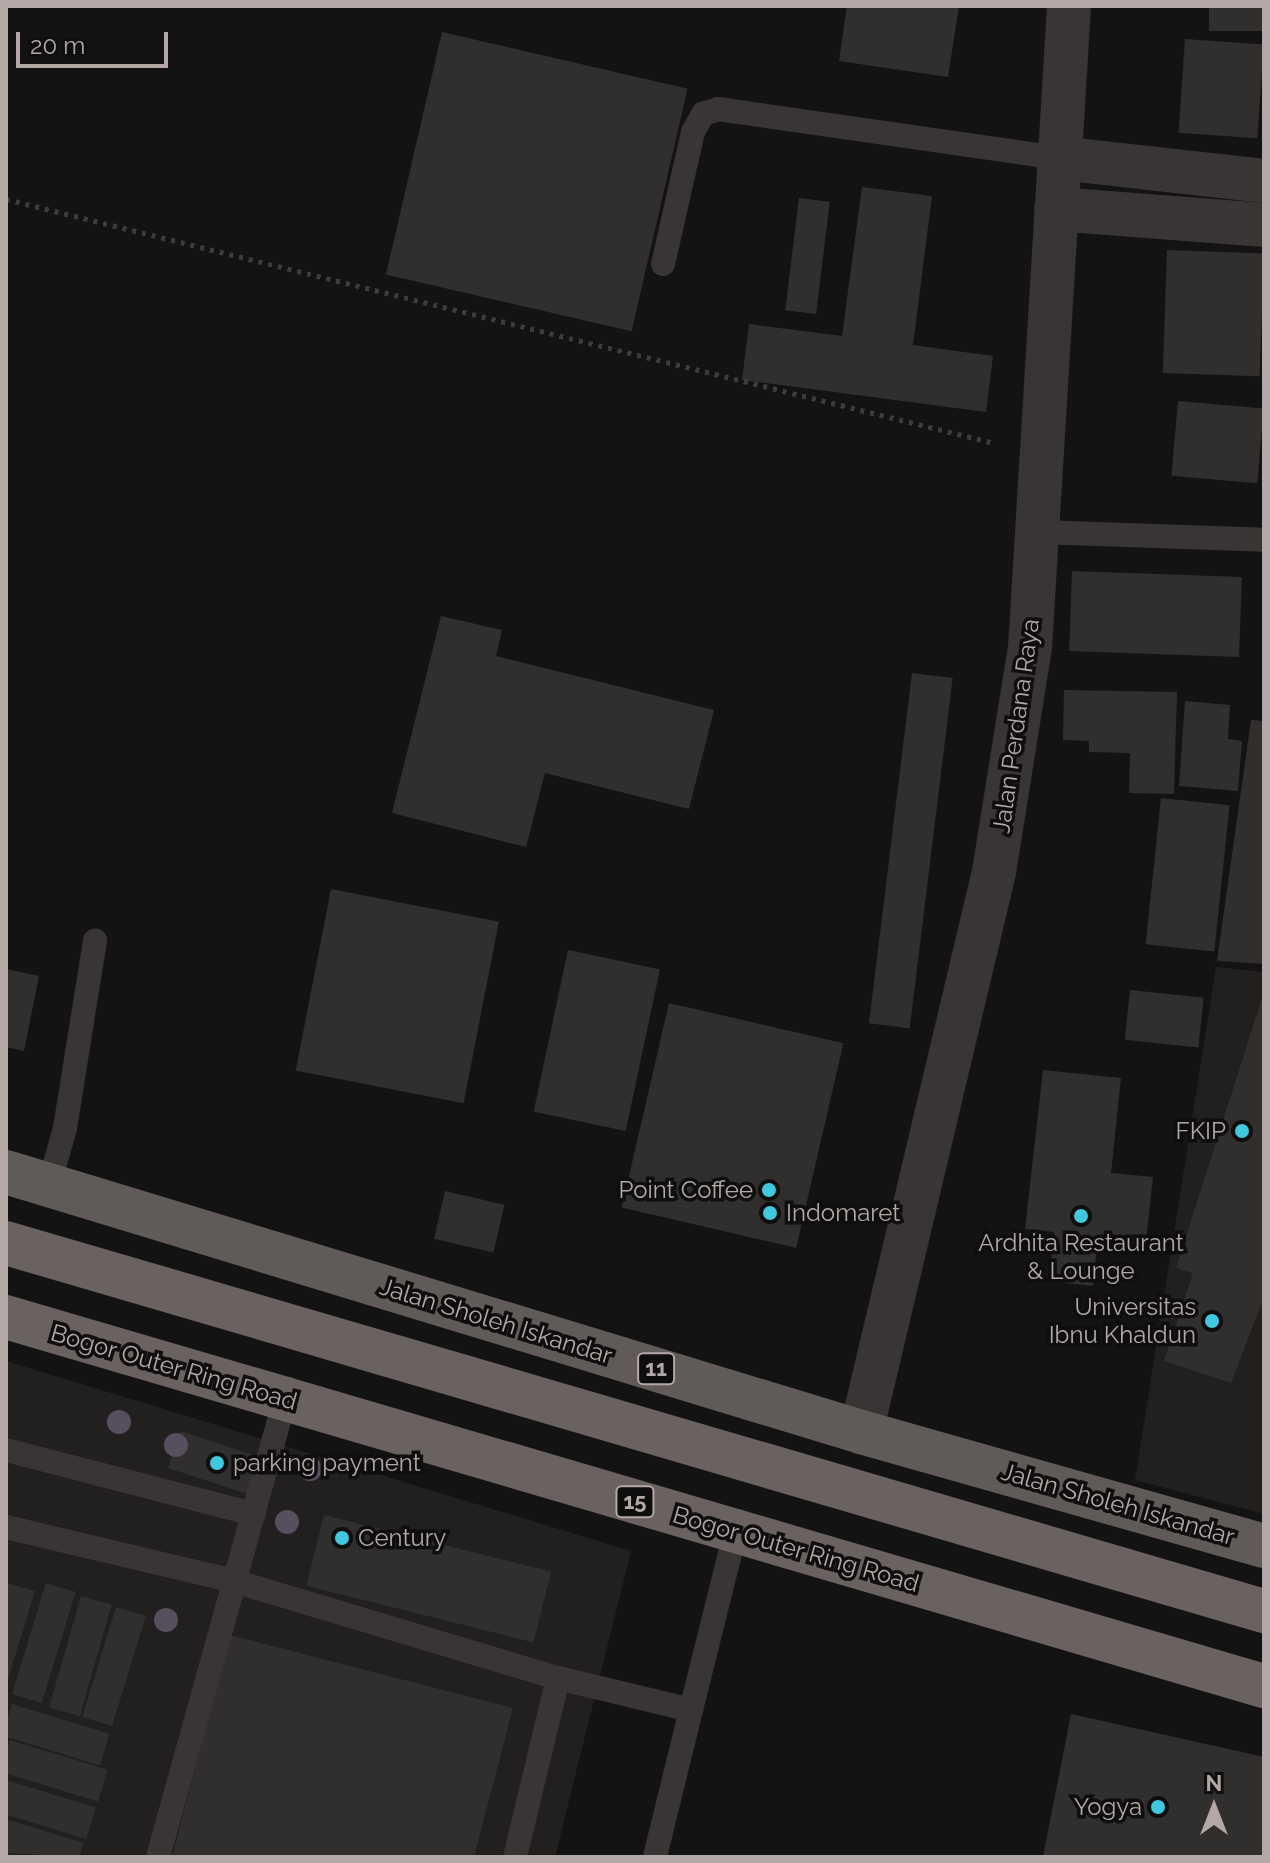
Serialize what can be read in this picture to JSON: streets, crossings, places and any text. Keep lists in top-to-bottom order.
{
  "streets": {
    "highway": [
      "Jalan Sholeh Iskandar",
      "Bogor Outer Ring Road",
      "11",
      "15"
    ],
    "street": ["Jalan Perdana Raya"]
  },
  "crossings": [
    ["Jalan Perdana Raya", "Jalan Sholeh Iskandar"]
  ],
  "places": [
    "FKIP",
    "Point Coffee",
    "Indomaret",
    "Ardhita Restaurant & Lounge",
    "Universitas Ibnu Khaldun",
    "parking payment",
    "Century",
    "Yogya"
  ],
  "scale_bar": "20 m",
  "north": "top"
}
